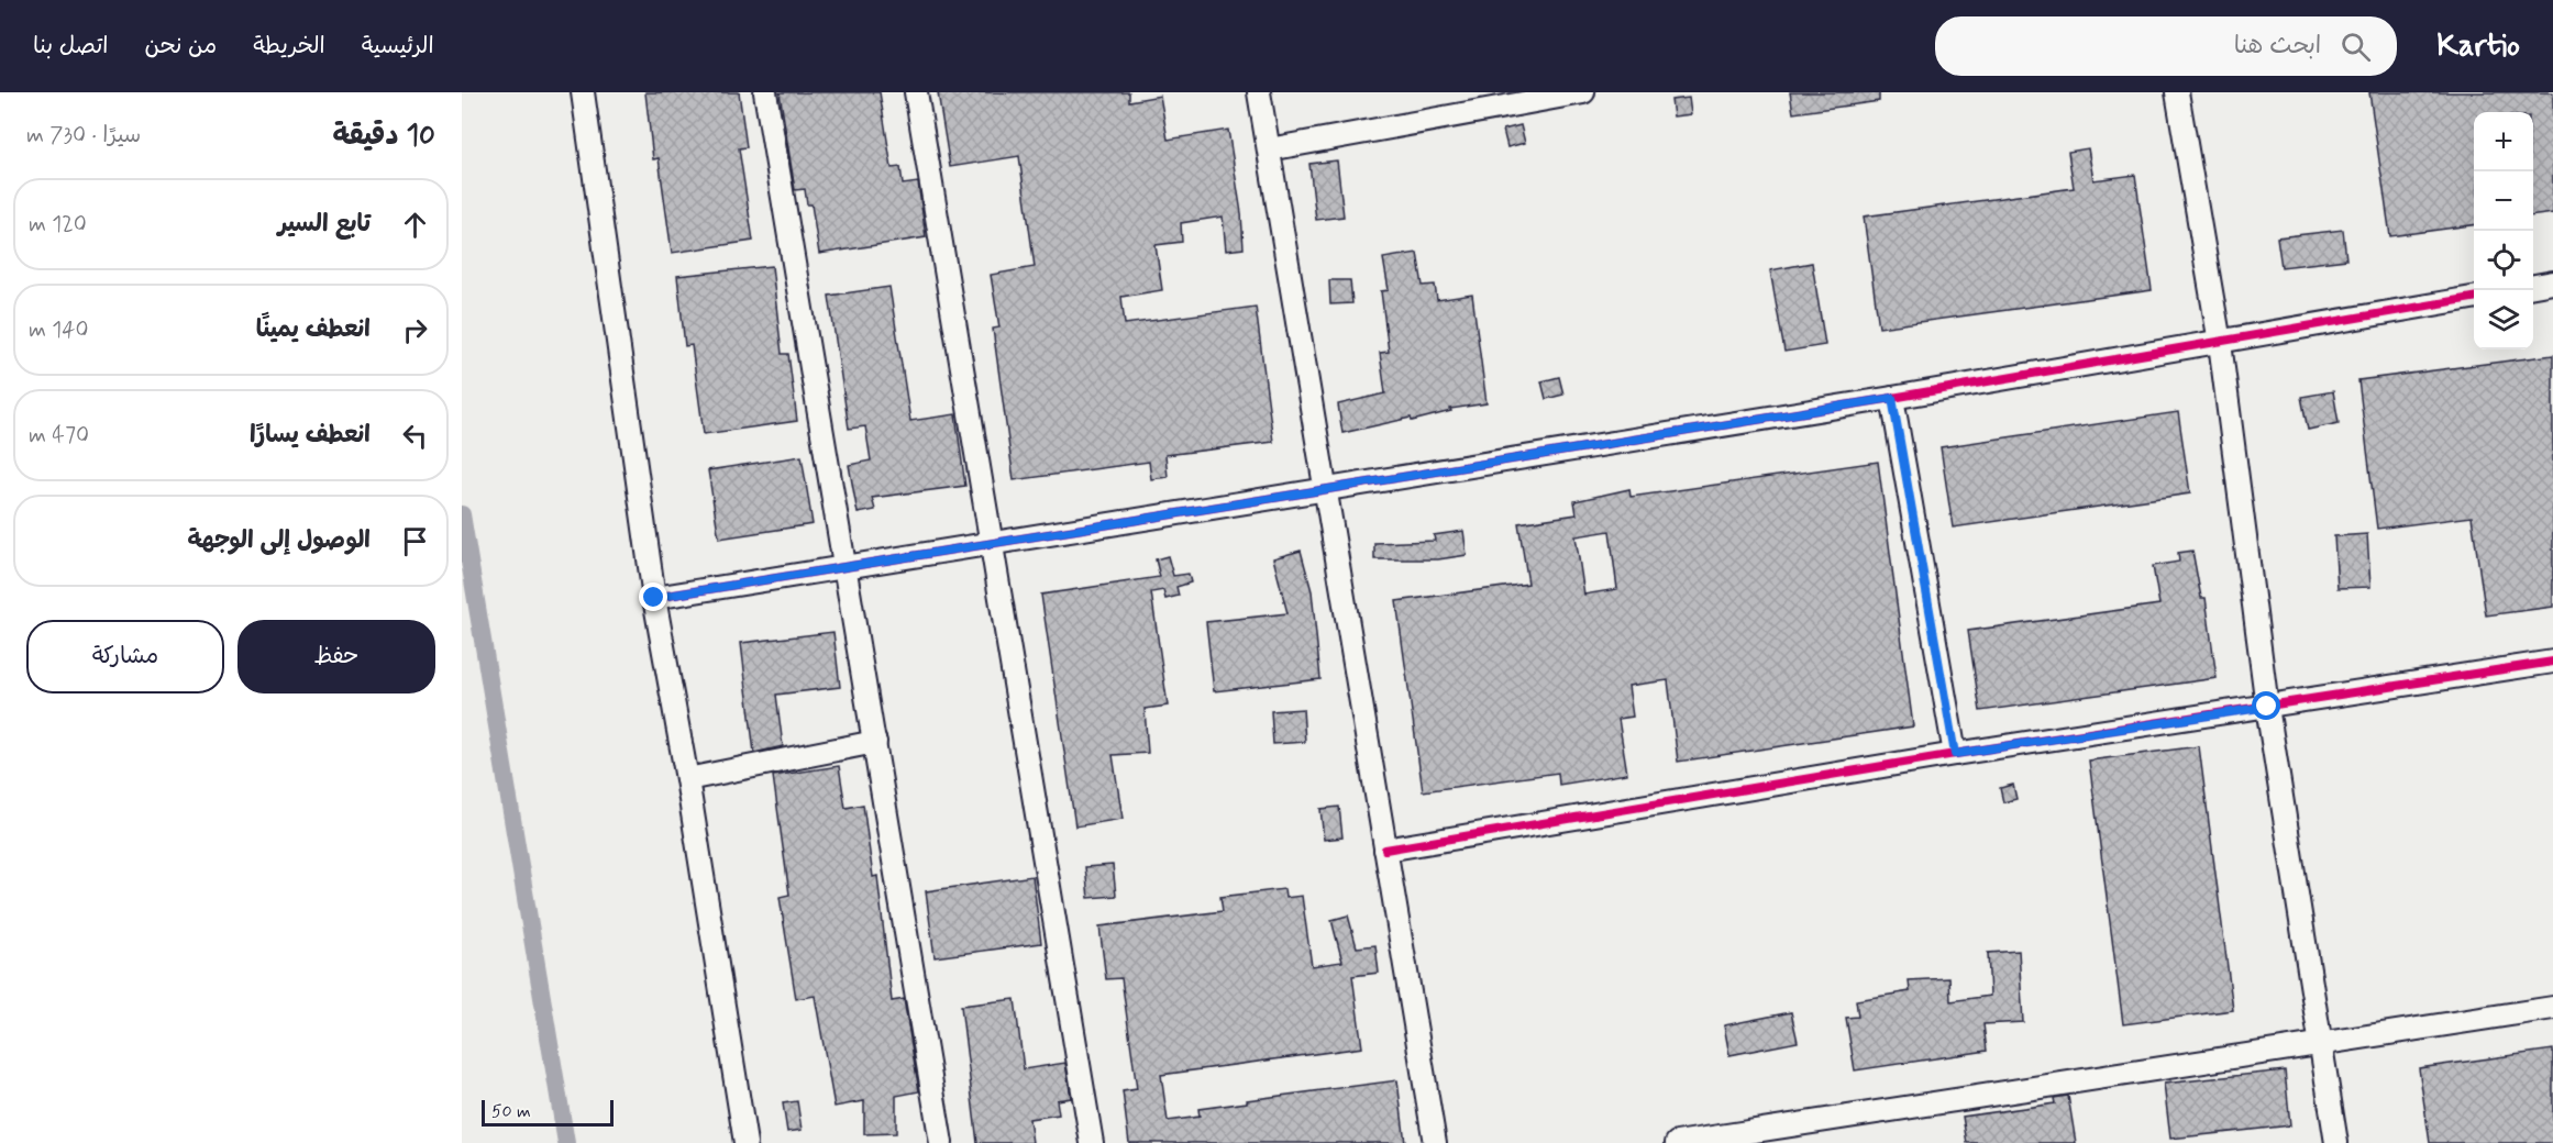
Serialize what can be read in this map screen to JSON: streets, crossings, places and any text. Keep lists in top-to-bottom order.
{
  "scale_bar": "50 m",
  "page": {
    "header": "Kartio",
    "search": "ابحث هنا",
    "nav": [
      "الرئيسية",
      "الخريطة",
      "من نحن",
      "اتصل بنا"
    ],
    "heading": ["10 دقيقة", "سيرًا · 730 m"],
    "map_buttons": ["+", "−"],
    "list": [
      ["تابع السير", "120 m"],
      ["انعطف يمينًا", "140 m"],
      ["انعطف يسارًا", "470 m"],
      "الوصول إلى الوجهة"
    ],
    "buttons": ["حفظ", "مشاركة"],
    "scale": "50 m"
  }
}
